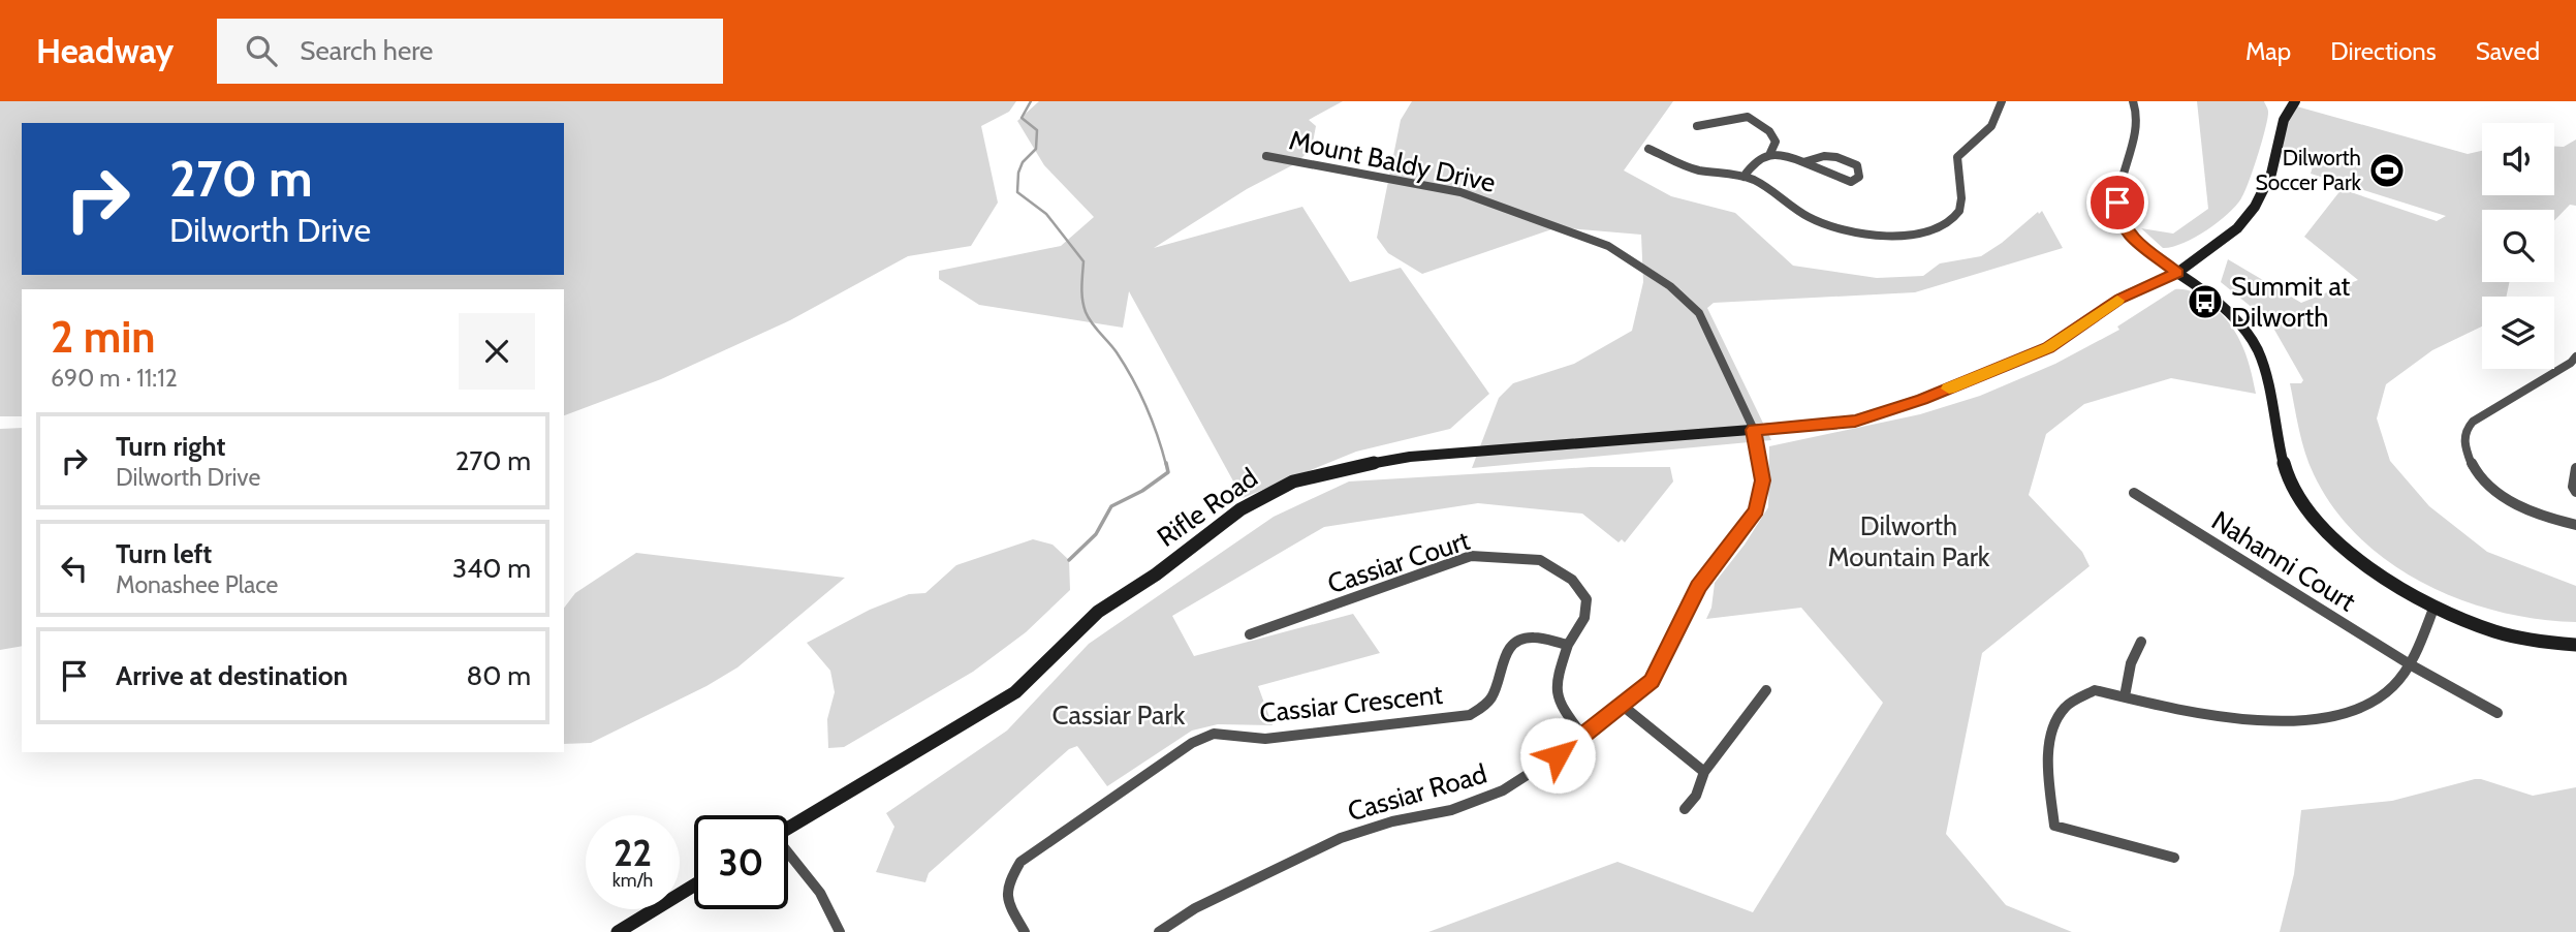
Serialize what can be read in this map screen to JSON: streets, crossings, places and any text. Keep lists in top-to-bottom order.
{
  "streets": {
    "street": [
      "Mount Baldy Drive",
      "Rifle Road",
      "Nahanni Court",
      "Cassiar Court",
      "Cassiar Crescent",
      "Cassiar Road"
    ]
  },
  "crossings": [
    ["Mount Baldy Drive", "Rifle Road"],
    ["Mount Baldy Drive", "Cassiar Road"],
    ["Rifle Road", "Cassiar Road"],
    ["Cassiar Court", "Cassiar Crescent"]
  ],
  "parks": ["Dilworth Mountain Park", "Cassiar Park"],
  "places": {
    "sports": ["Dilworth Soccer Park"],
    "bus stop": ["Summit at Dilworth"]
  },
  "page": {
    "header": "Headway",
    "search": "Search here",
    "nav": ["Map", "Directions", "Saved"],
    "turn": ["270 m", "Dilworth Drive"],
    "heading": ["2 min", "690 m · 11:12"],
    "list": [
      {
        "name": "Turn right",
        "note": "Dilworth Drive",
        "value": "270 m"
      },
      {
        "name": "Turn left",
        "note": "Monashee Place",
        "value": "340 m"
      },
      {
        "name": "Arrive at destination",
        "value": "80 m"
      }
    ],
    "speed": "22 km/h",
    "limit": "30"
  }
}
